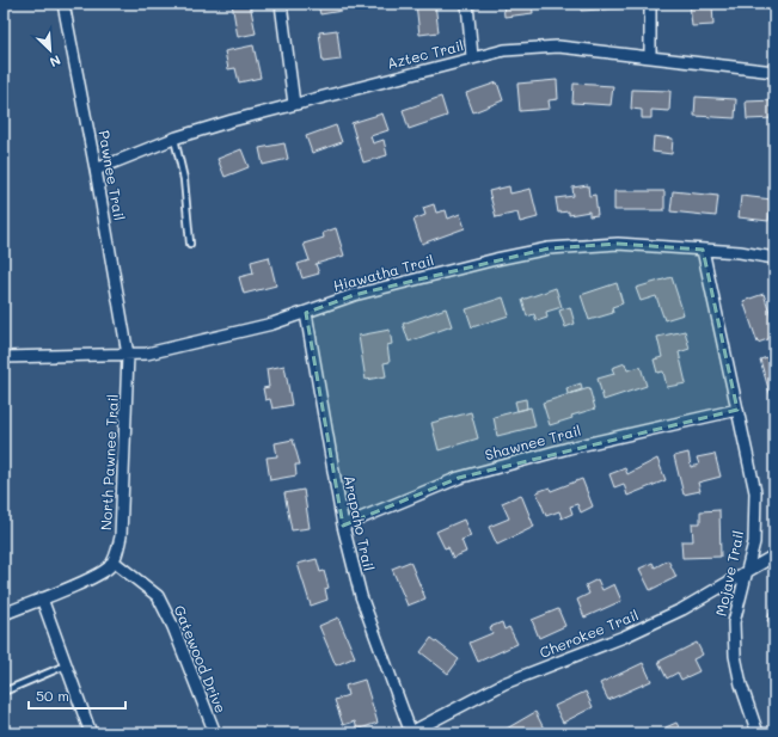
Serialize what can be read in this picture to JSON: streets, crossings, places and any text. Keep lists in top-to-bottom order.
{
  "streets": {
    "street": [
      "Aztec Trail",
      "Pawnee Trail",
      "Hiawatha Trail",
      "Shawnee Trail",
      "North Pawnee Trail",
      "Arapaho Trail",
      "Mojave Trail",
      "Cherokee Trail",
      "Gatewood Drive"
    ]
  },
  "crossings": [
    ["Aztec Trail", "Pawnee Trail"],
    ["Pawnee Trail", "Hiawatha Trail"],
    ["Pawnee Trail", "North Pawnee Trail"],
    ["Hiawatha Trail", "North Pawnee Trail"],
    ["Hiawatha Trail", "Arapaho Trail"],
    ["Hiawatha Trail", "Mojave Trail"],
    ["Shawnee Trail", "Arapaho Trail"],
    ["Shawnee Trail", "Mojave Trail"],
    ["North Pawnee Trail", "Gatewood Drive"],
    ["Arapaho Trail", "Cherokee Trail"],
    ["Mojave Trail", "Cherokee Trail"]
  ],
  "scale_bar": "50 m",
  "north": "bottom right"
}
